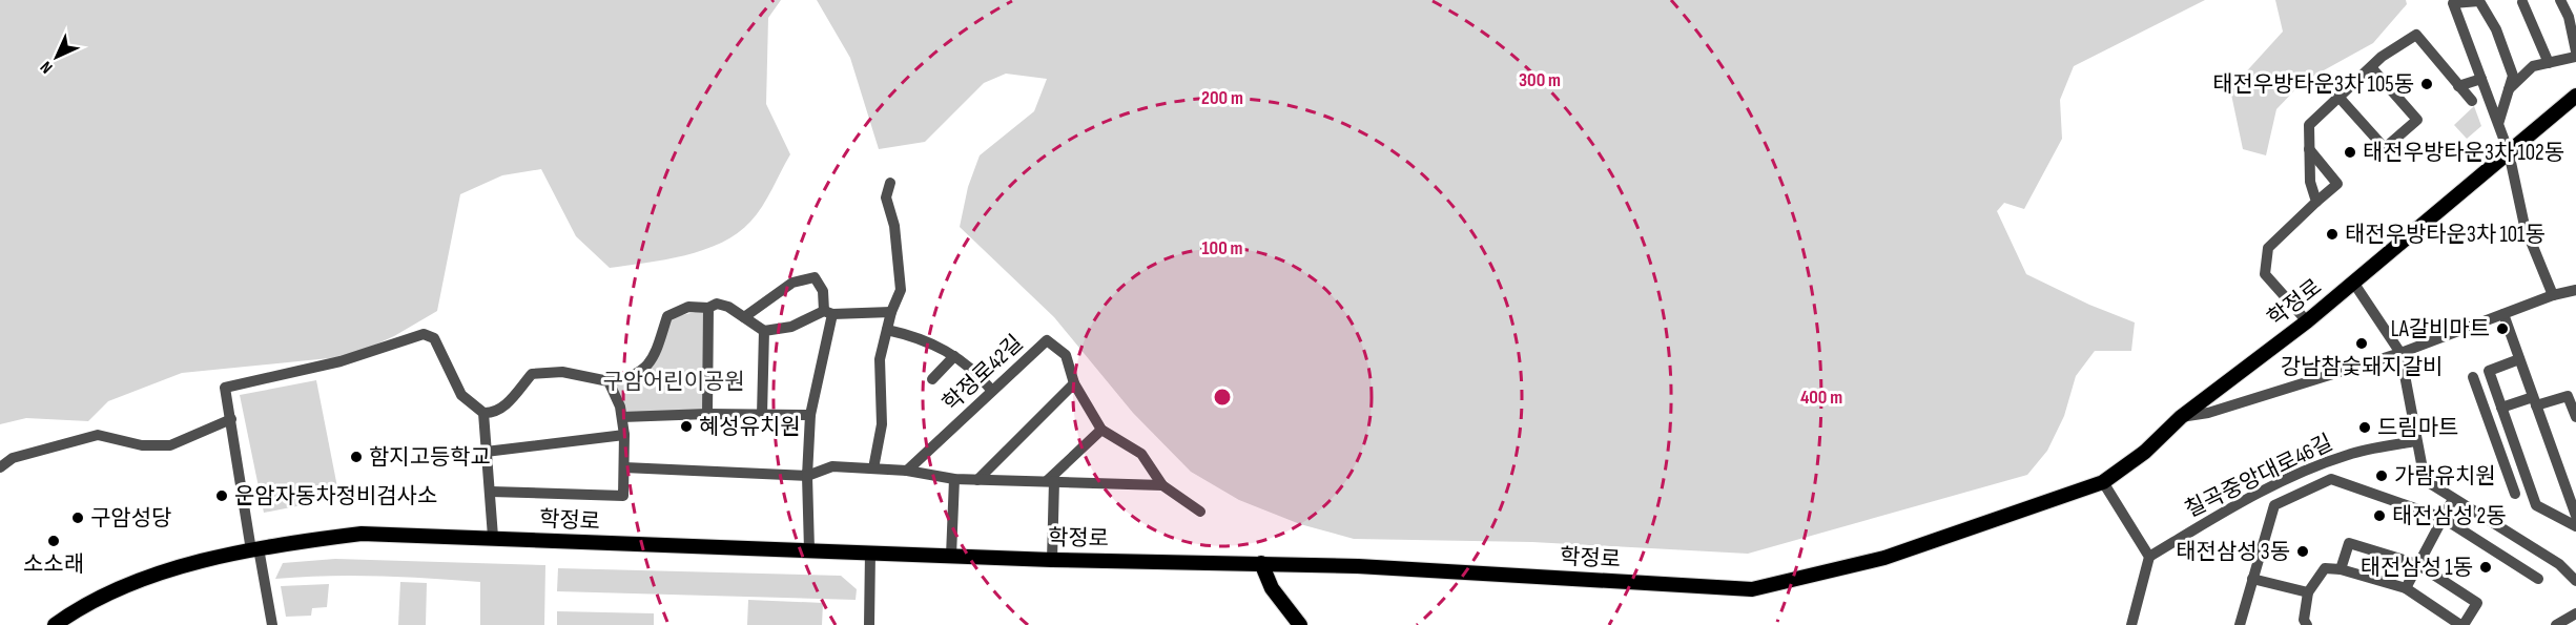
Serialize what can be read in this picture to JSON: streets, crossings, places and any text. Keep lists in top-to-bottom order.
{
  "streets": {
    "main road": ["학정로"],
    "street": ["학정로42길", "칠곡중앙대로46길"]
  },
  "parks": ["구암어린이공원"],
  "places": [
    "태전우방타운3차 105동",
    "태전우방타운3차 102동",
    "태전우방타운3차 101동",
    "LA갈비마트",
    "강남참숯돼지갈비",
    "혜성유치원",
    "드림마트",
    "함지고등학교",
    "가람유치원",
    "운암자동차정비검사소",
    "태전삼성 2동",
    "구암성당",
    "소소래",
    "태전삼성 3동",
    "태전삼성 1동"
  ],
  "north": "bottom left",
  "rings": [
    "300 m",
    "200 m",
    "100 m",
    "400 m"
  ]
}
